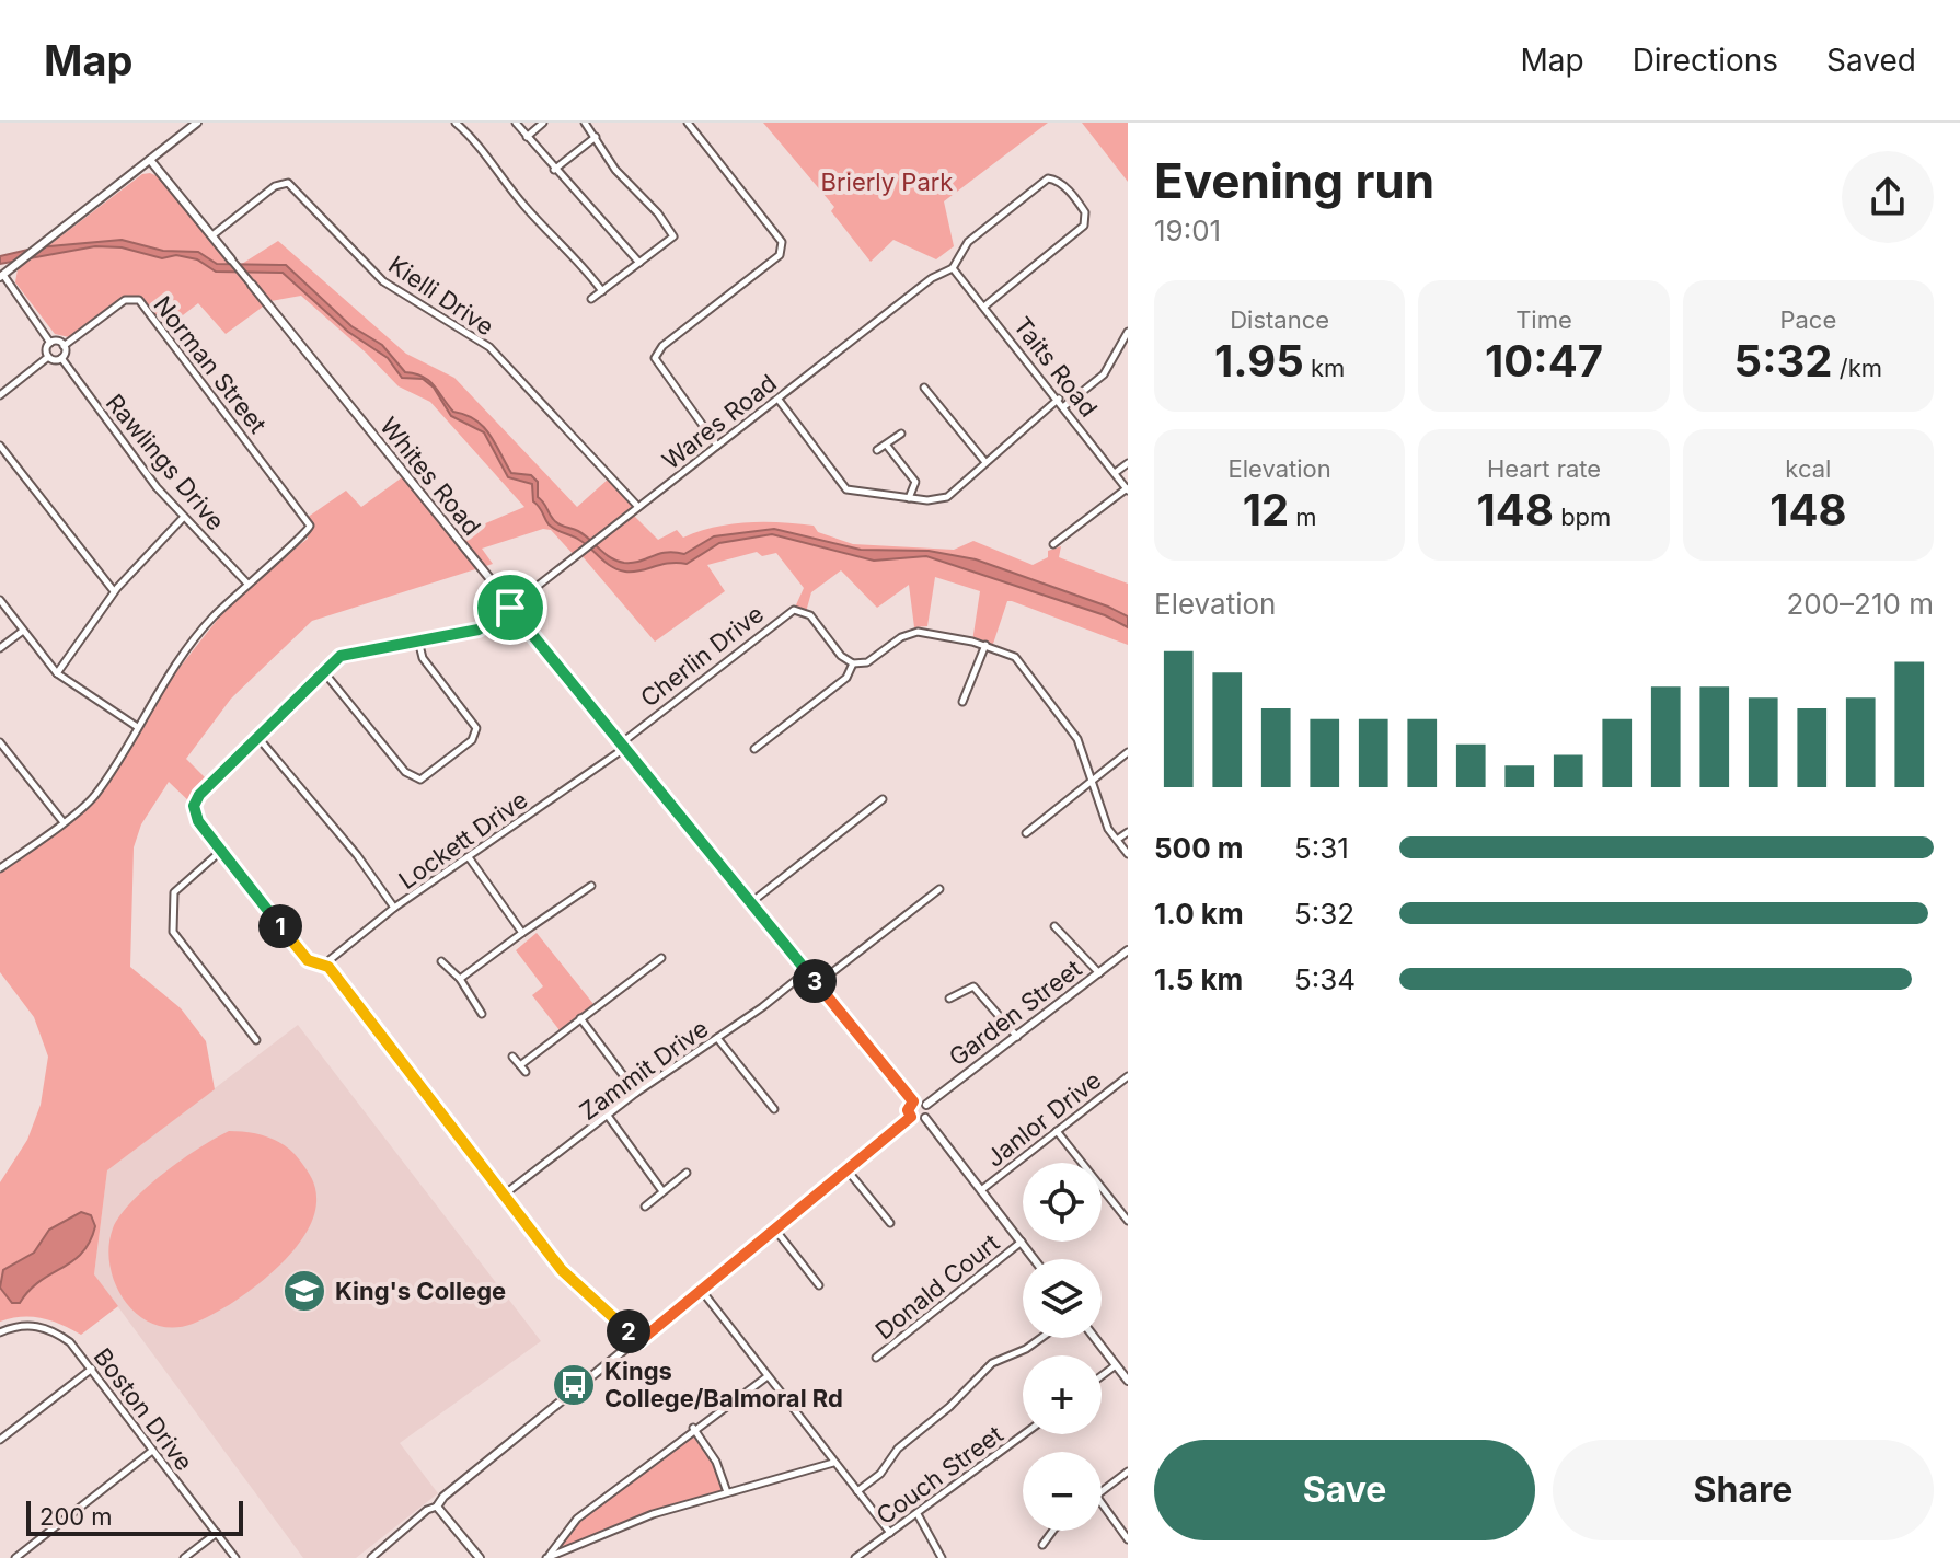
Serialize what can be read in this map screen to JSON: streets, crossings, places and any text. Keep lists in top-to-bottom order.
{
  "streets": {
    "street": [
      "Kielli Drive",
      "Norman Street",
      "Taits Road",
      "Wares Road",
      "Rawlings Drive",
      "Whites Road",
      "Cherlin Drive",
      "Lockett Drive",
      "Garden Street",
      "Zammit Drive",
      "Janlor Drive",
      "Donald Court",
      "Boston Drive",
      "Couch Street"
    ]
  },
  "crossings": [
    ["Kielli Drive", "Wares Road"],
    ["Kielli Drive", "Whites Road"],
    ["Norman Street", "Rawlings Drive"],
    ["Taits Road", "Wares Road"],
    ["Wares Road", "Whites Road"],
    ["Whites Road", "Cherlin Drive"],
    ["Whites Road", "Lockett Drive"],
    ["Whites Road", "Garden Street"],
    ["Whites Road", "Zammit Drive"],
    ["Cherlin Drive", "Lockett Drive"]
  ],
  "parks": ["Brierly Park"],
  "places": {
    "school or university": ["King's College"],
    "bus stop": ["Kings College/Balmoral Rd"]
  },
  "scale_bar": "200 m",
  "page": {
    "header": "Map",
    "nav": ["Map", "Directions", "Saved"],
    "heading": ["Evening run", "19:01"],
    "stats": [
      ["Distance", "1.95 km"],
      ["Time", "10:47"],
      ["Pace", "5:32 /km"],
      ["Elevation", "12 m"],
      ["Heart rate", "148 bpm"],
      ["kcal", "148"]
    ],
    "chart": ["Elevation", "200–210 m"],
    "list": [
      {
        "name": "500 m",
        "note": "5:31"
      },
      {
        "name": "1.0 km",
        "note": "5:32"
      },
      {
        "name": "1.5 km",
        "note": "5:34"
      }
    ],
    "pins": ["1", "3", "2"],
    "map_buttons": ["+", "−"],
    "buttons": ["Save", "Share"],
    "scale": "200 m"
  }
}
